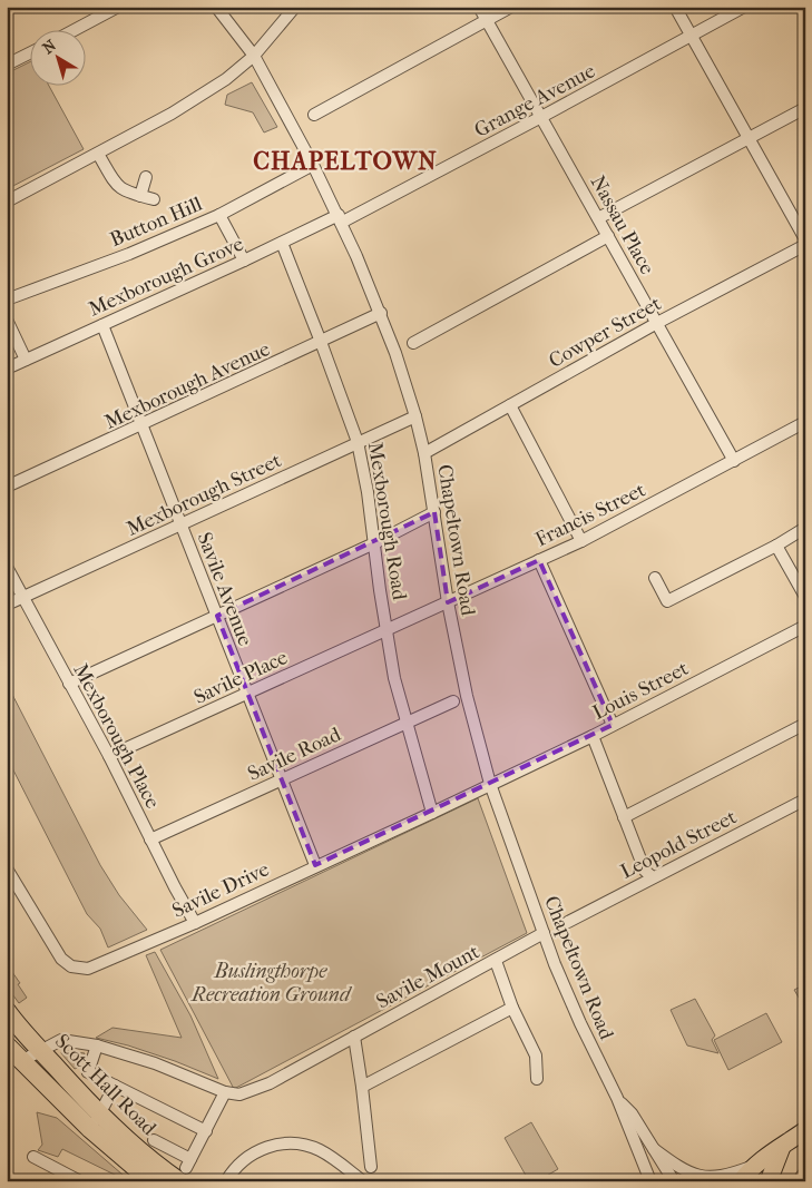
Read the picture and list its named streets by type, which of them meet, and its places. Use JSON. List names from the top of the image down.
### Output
{
  "streets": {
    "highway": ["Scott Hall Road"],
    "street": [
      "Grange Avenue",
      "Button Hill",
      "Nassau Place",
      "Mexborough Grove",
      "Cowper Street",
      "Mexborough Avenue",
      "Mexborough Street",
      "Francis Street",
      "Mexborough Road",
      "Chapeltown Road",
      "Savile Avenue",
      "Savile Place",
      "Louis Street",
      "Mexborough Place",
      "Savile Road",
      "Leopold Street",
      "Savile Drive",
      "Savile Mount"
    ]
  },
  "crossings": [
    ["Grange Avenue", "Nassau Place"],
    ["Grange Avenue", "Mexborough Grove"],
    ["Grange Avenue", "Chapeltown Road"],
    ["Button Hill", "Chapeltown Road"],
    ["Nassau Place", "Cowper Street"],
    ["Nassau Place", "Francis Street"],
    ["Mexborough Grove", "Mexborough Road"],
    ["Mexborough Grove", "Chapeltown Road"],
    ["Mexborough Grove", "Savile Avenue"],
    ["Cowper Street", "Chapeltown Road"],
    ["Mexborough Avenue", "Mexborough Road"],
    ["Mexborough Avenue", "Chapeltown Road"],
    ["Mexborough Avenue", "Savile Avenue"],
    ["Mexborough Street", "Mexborough Road"],
    ["Mexborough Street", "Chapeltown Road"],
    ["Mexborough Street", "Savile Avenue"],
    ["Mexborough Street", "Mexborough Place"],
    ["Francis Street", "Mexborough Road"],
    ["Francis Street", "Chapeltown Road"],
    ["Francis Street", "Savile Place"],
    ["Mexborough Road", "Savile Place"],
    ["Mexborough Road", "Savile Road"],
    ["Mexborough Road", "Savile Drive"],
    ["Chapeltown Road", "Louis Street"],
    ["Chapeltown Road", "Savile Road"],
    ["Chapeltown Road", "Savile Drive"],
    ["Chapeltown Road", "Savile Mount"],
    ["Savile Avenue", "Savile Place"],
    ["Savile Avenue", "Savile Road"],
    ["Savile Avenue", "Savile Drive"],
    ["Savile Place", "Mexborough Place"],
    ["Louis Street", "Savile Drive"],
    ["Mexborough Place", "Savile Road"],
    ["Mexborough Place", "Savile Drive"]
  ],
  "districts": ["CHAPELTOWN"],
  "parks": ["Buslingthorpe Recreation Ground"],
  "north": "top left"
}
